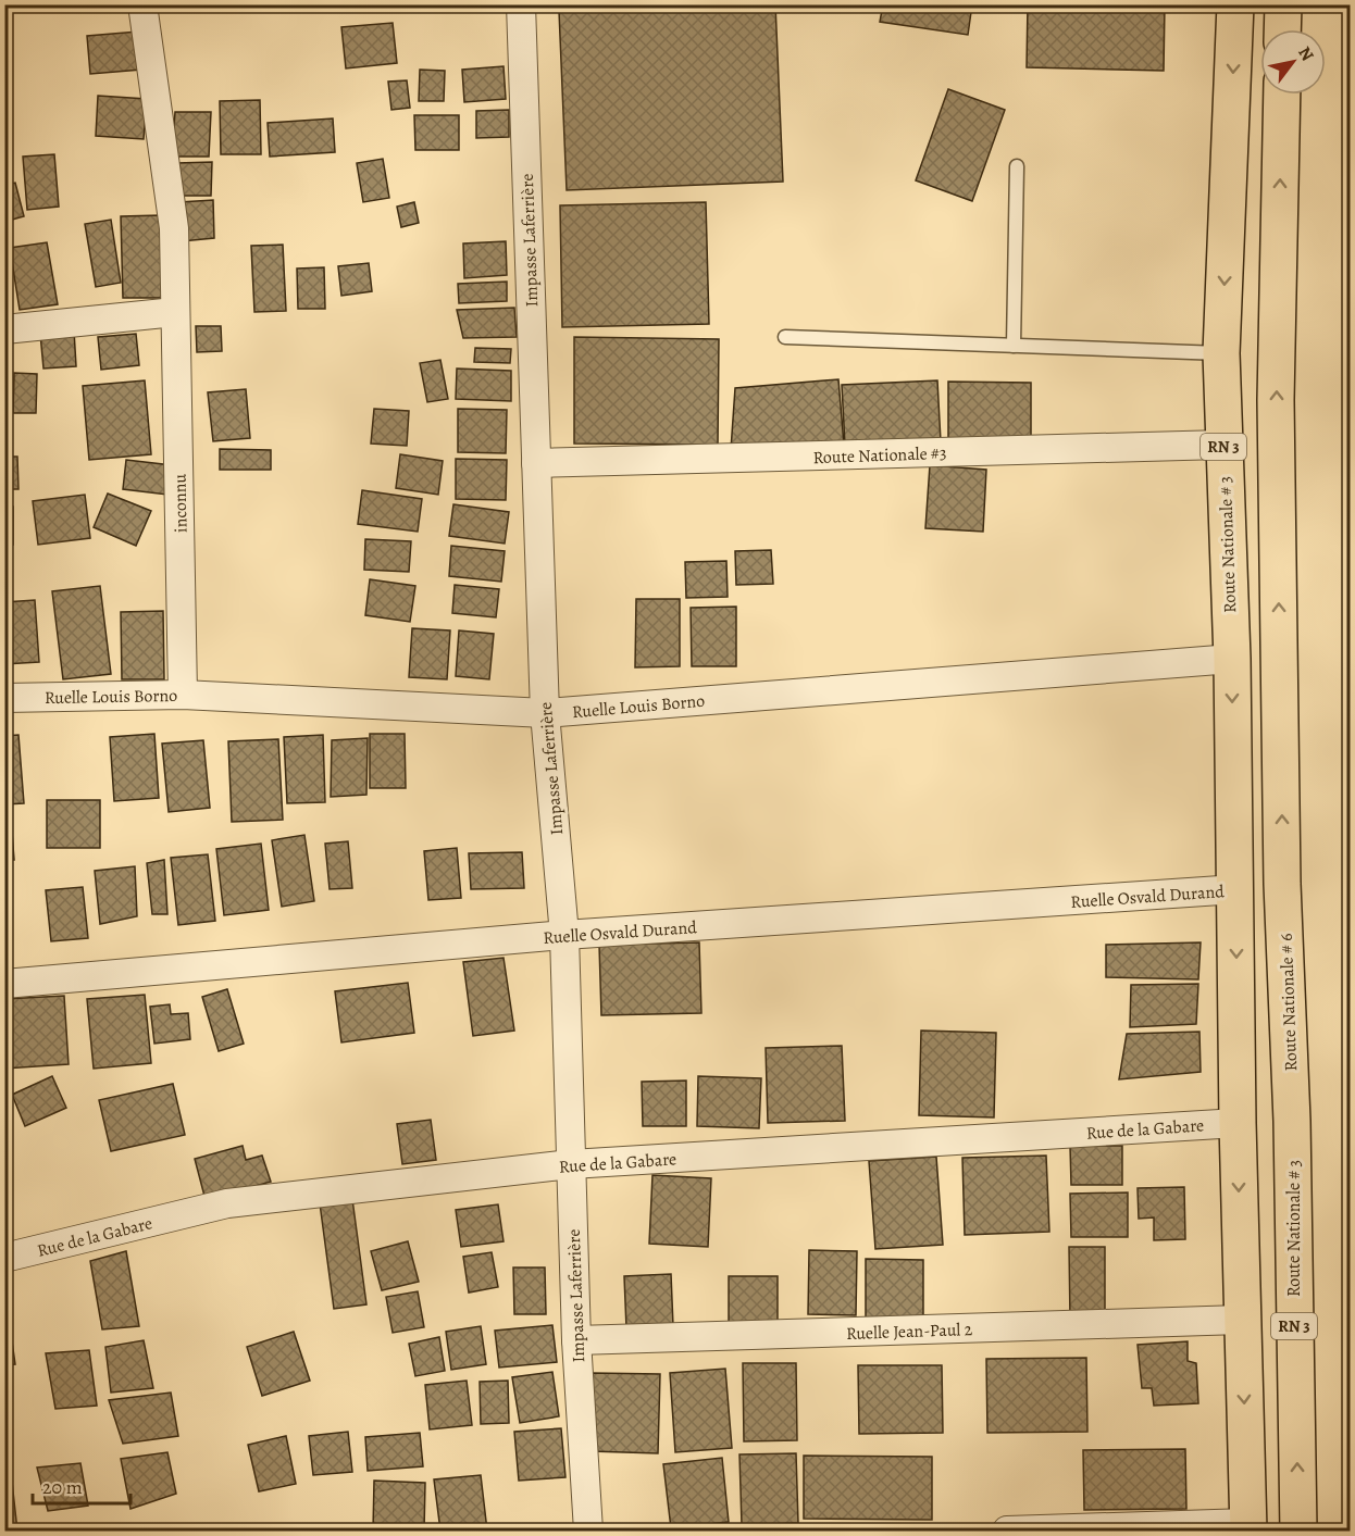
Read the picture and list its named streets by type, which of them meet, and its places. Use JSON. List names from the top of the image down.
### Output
{
  "streets": {
    "main road": ["RN 3", "Route Nationale # 3", "Route Nationale # 6"],
    "street": [
      "Impasse Laferrière",
      "Route Nationale #3",
      "inconnu",
      "Ruelle Louis Borno",
      "Ruelle Osvald Durand",
      "Rue de la Gabare",
      "Ruelle Jean-Paul 2"
    ]
  },
  "crossings": [
    ["Impasse Laferrière", "Route Nationale #3"],
    ["Impasse Laferrière", "Ruelle Louis Borno"],
    ["Impasse Laferrière", "Ruelle Osvald Durand"],
    ["Impasse Laferrière", "Rue de la Gabare"],
    ["Impasse Laferrière", "Ruelle Jean-Paul 2"],
    ["RN 3", "Route Nationale # 3"],
    ["RN 3", "Ruelle Osvald Durand"],
    ["RN 3", "Rue de la Gabare"],
    ["RN 3", "Ruelle Jean-Paul 2"],
    ["Route Nationale #3", "Route Nationale # 3"],
    ["inconnu", "Ruelle Louis Borno"],
    ["Route Nationale # 3", "Ruelle Louis Borno"],
    ["Route Nationale # 3", "Ruelle Osvald Durand"],
    ["Route Nationale # 3", "Route Nationale # 6"]
  ],
  "one_way": ["Route Nationale # 6"],
  "scale_bar": "20 m",
  "north": "top right"
}
